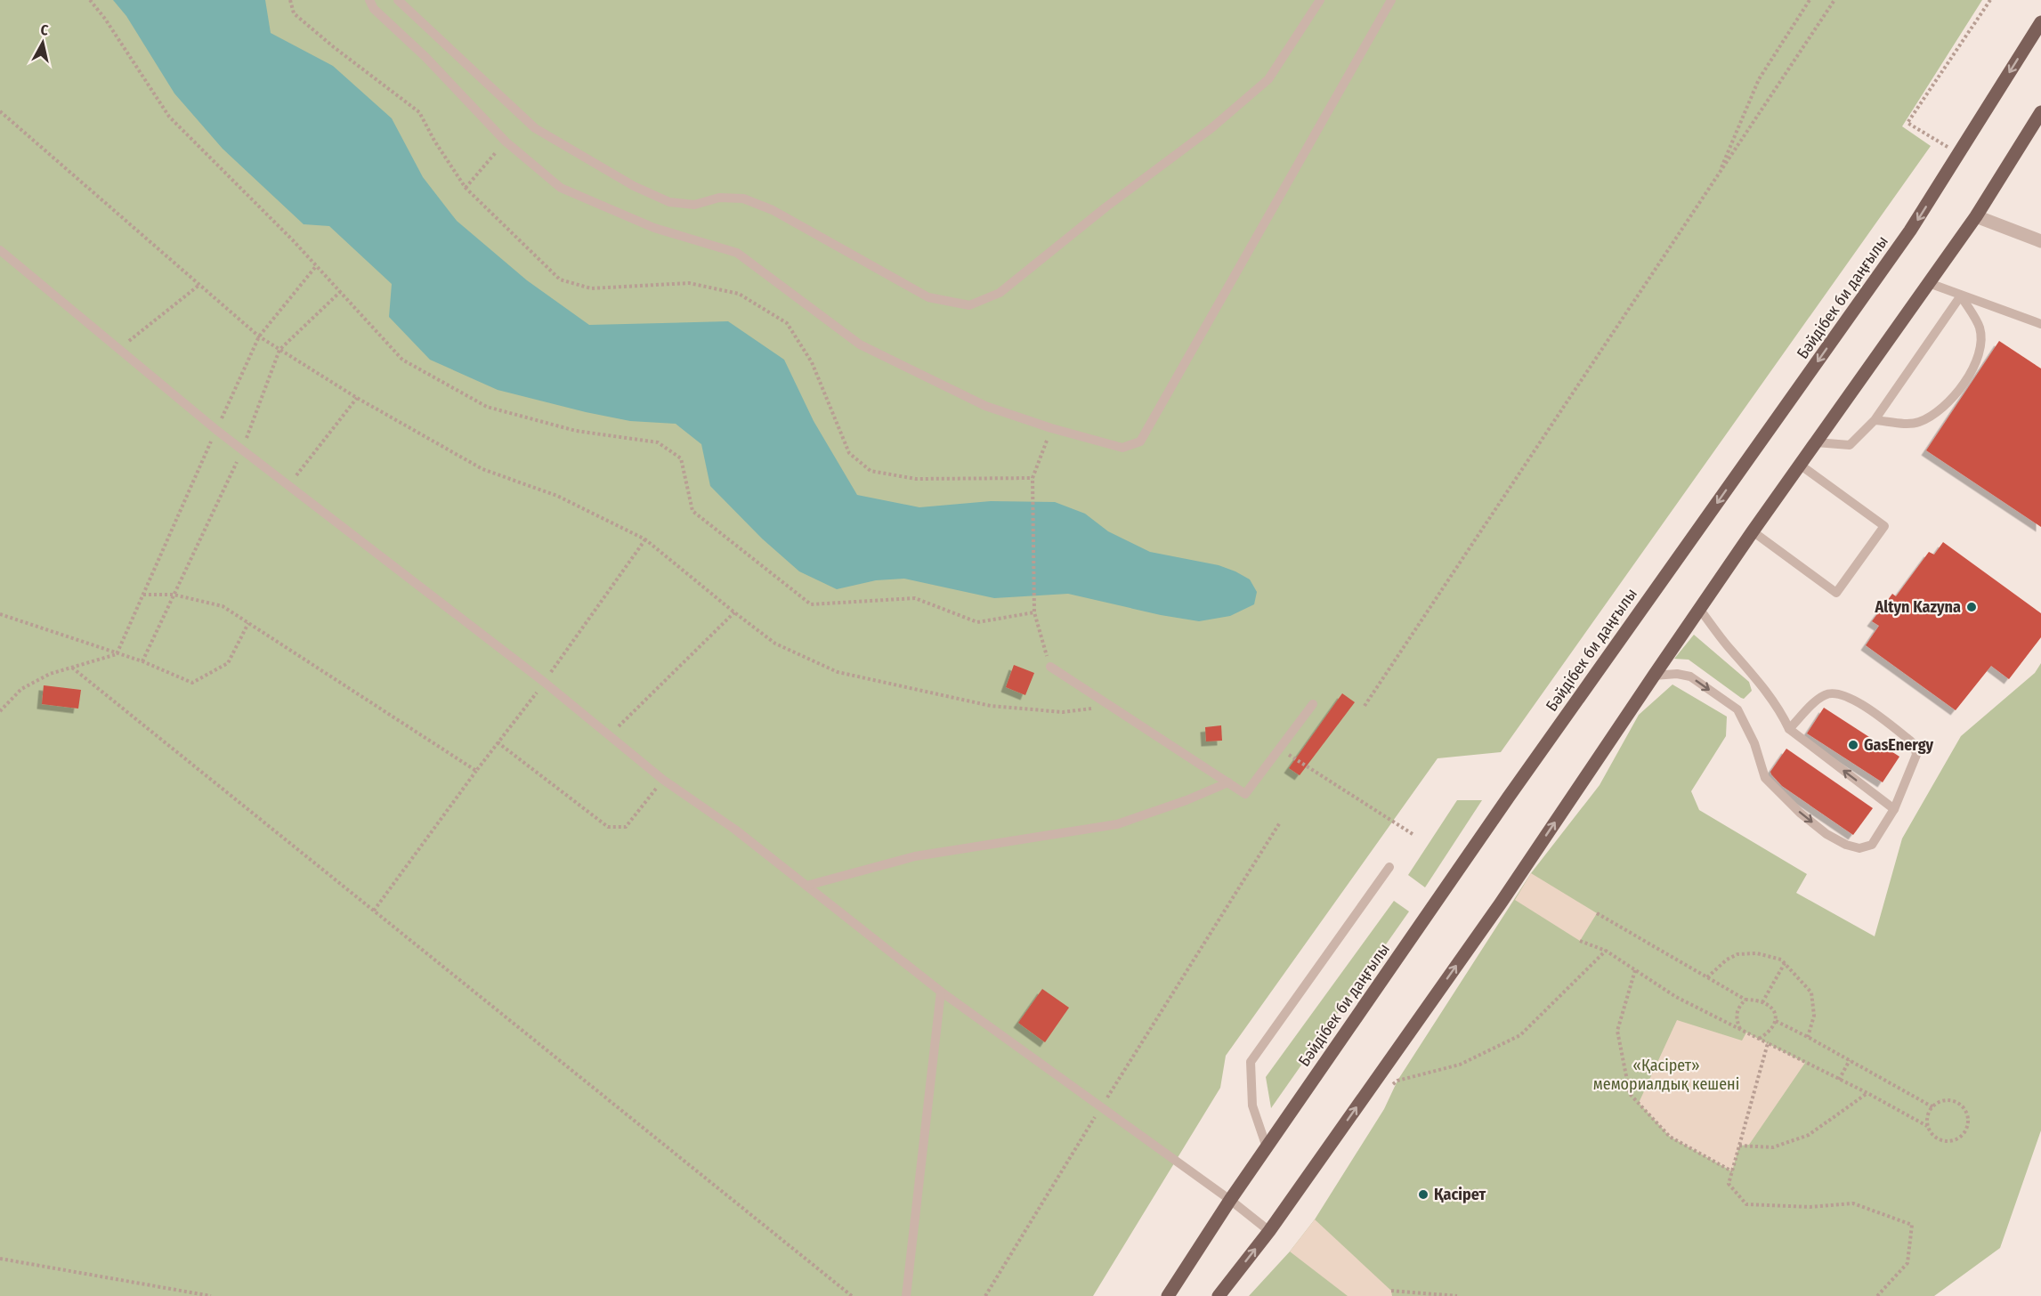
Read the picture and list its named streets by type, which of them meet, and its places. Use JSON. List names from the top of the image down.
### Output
{
  "streets": {
    "main road": ["Бәйдібек би даңғылы"]
  },
  "parks": ["«Қасірет» мемориалдық кешені"],
  "places": ["Altyn Kazyna", "GasEnergy", "Қасірет"],
  "north": "top"
}
